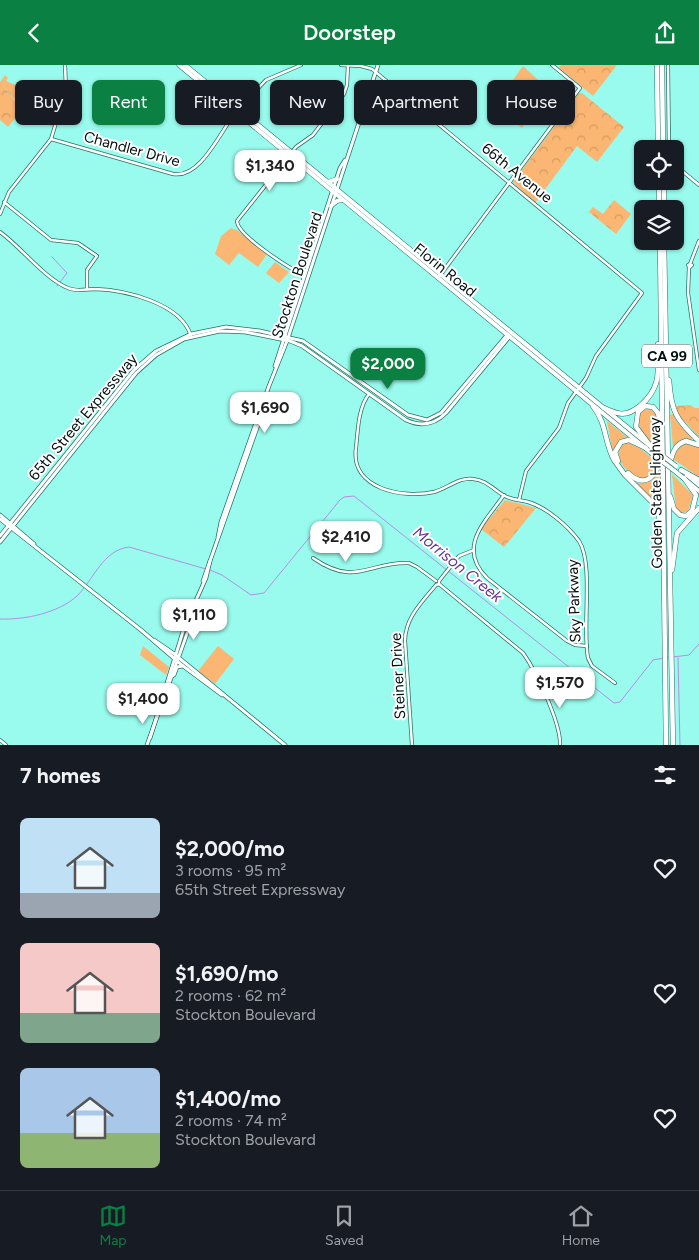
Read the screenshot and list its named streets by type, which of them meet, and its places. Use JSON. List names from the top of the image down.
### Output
{
  "streets": {
    "highway": ["CA 99", "Golden State Highway"],
    "main road": ["Florin Road", "Stockton Boulevard", "65th Street Expressway"],
    "street": [
      "Chandler Drive",
      "66th Avenue",
      "Sky Parkway",
      "Steiner Drive"
    ]
  },
  "crossings": [
    ["66th Avenue", "Florin Road"],
    ["66th Avenue", "Stockton Boulevard"],
    ["Florin Road", "Stockton Boulevard"],
    ["Florin Road", "65th Street Expressway"],
    ["Stockton Boulevard", "65th Street Expressway"],
    ["65th Street Expressway", "Sky Parkway"]
  ],
  "water": ["Morrison Creek"],
  "page": {
    "header": "Doorstep",
    "chip": [
      "Buy",
      "Rent",
      "Filters",
      "New",
      "Apartment",
      "House"
    ],
    "price": [
      "$1,340",
      "$2,000",
      "$1,690",
      "$2,410",
      "$1,110",
      "$1,570",
      "$1,400"
    ],
    "heading": "7 homes",
    "list": [
      {
        "name": "$2,000/mo",
        "note": "3 rooms · 95 m² · 65th Street Expressway"
      },
      {
        "name": "$1,690/mo",
        "note": "2 rooms · 62 m² · Stockton Boulevard"
      },
      {
        "name": "$1,400/mo",
        "note": "2 rooms · 74 m² · Stockton Boulevard"
      }
    ],
    "tabs": ["Map", "Saved", "Home"]
  }
}
